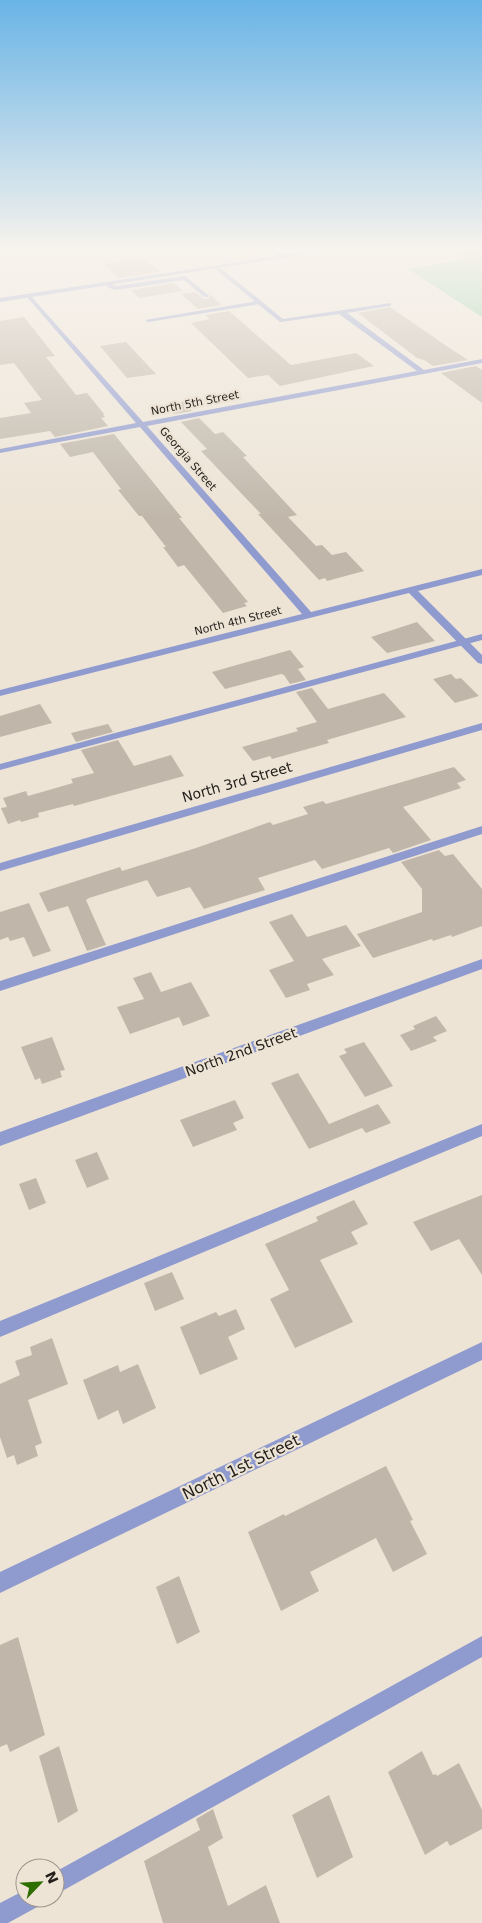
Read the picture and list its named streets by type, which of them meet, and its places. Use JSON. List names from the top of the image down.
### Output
{
  "streets": {
    "street": [
      "North 5th Street",
      "Georgia Street",
      "North 4th Street",
      "North 3rd Street",
      "North 2nd Street",
      "North 1st Street"
    ]
  },
  "crossings": [
    ["North 5th Street", "Georgia Street"],
    ["Georgia Street", "North 4th Street"]
  ],
  "north": "top right"
}
